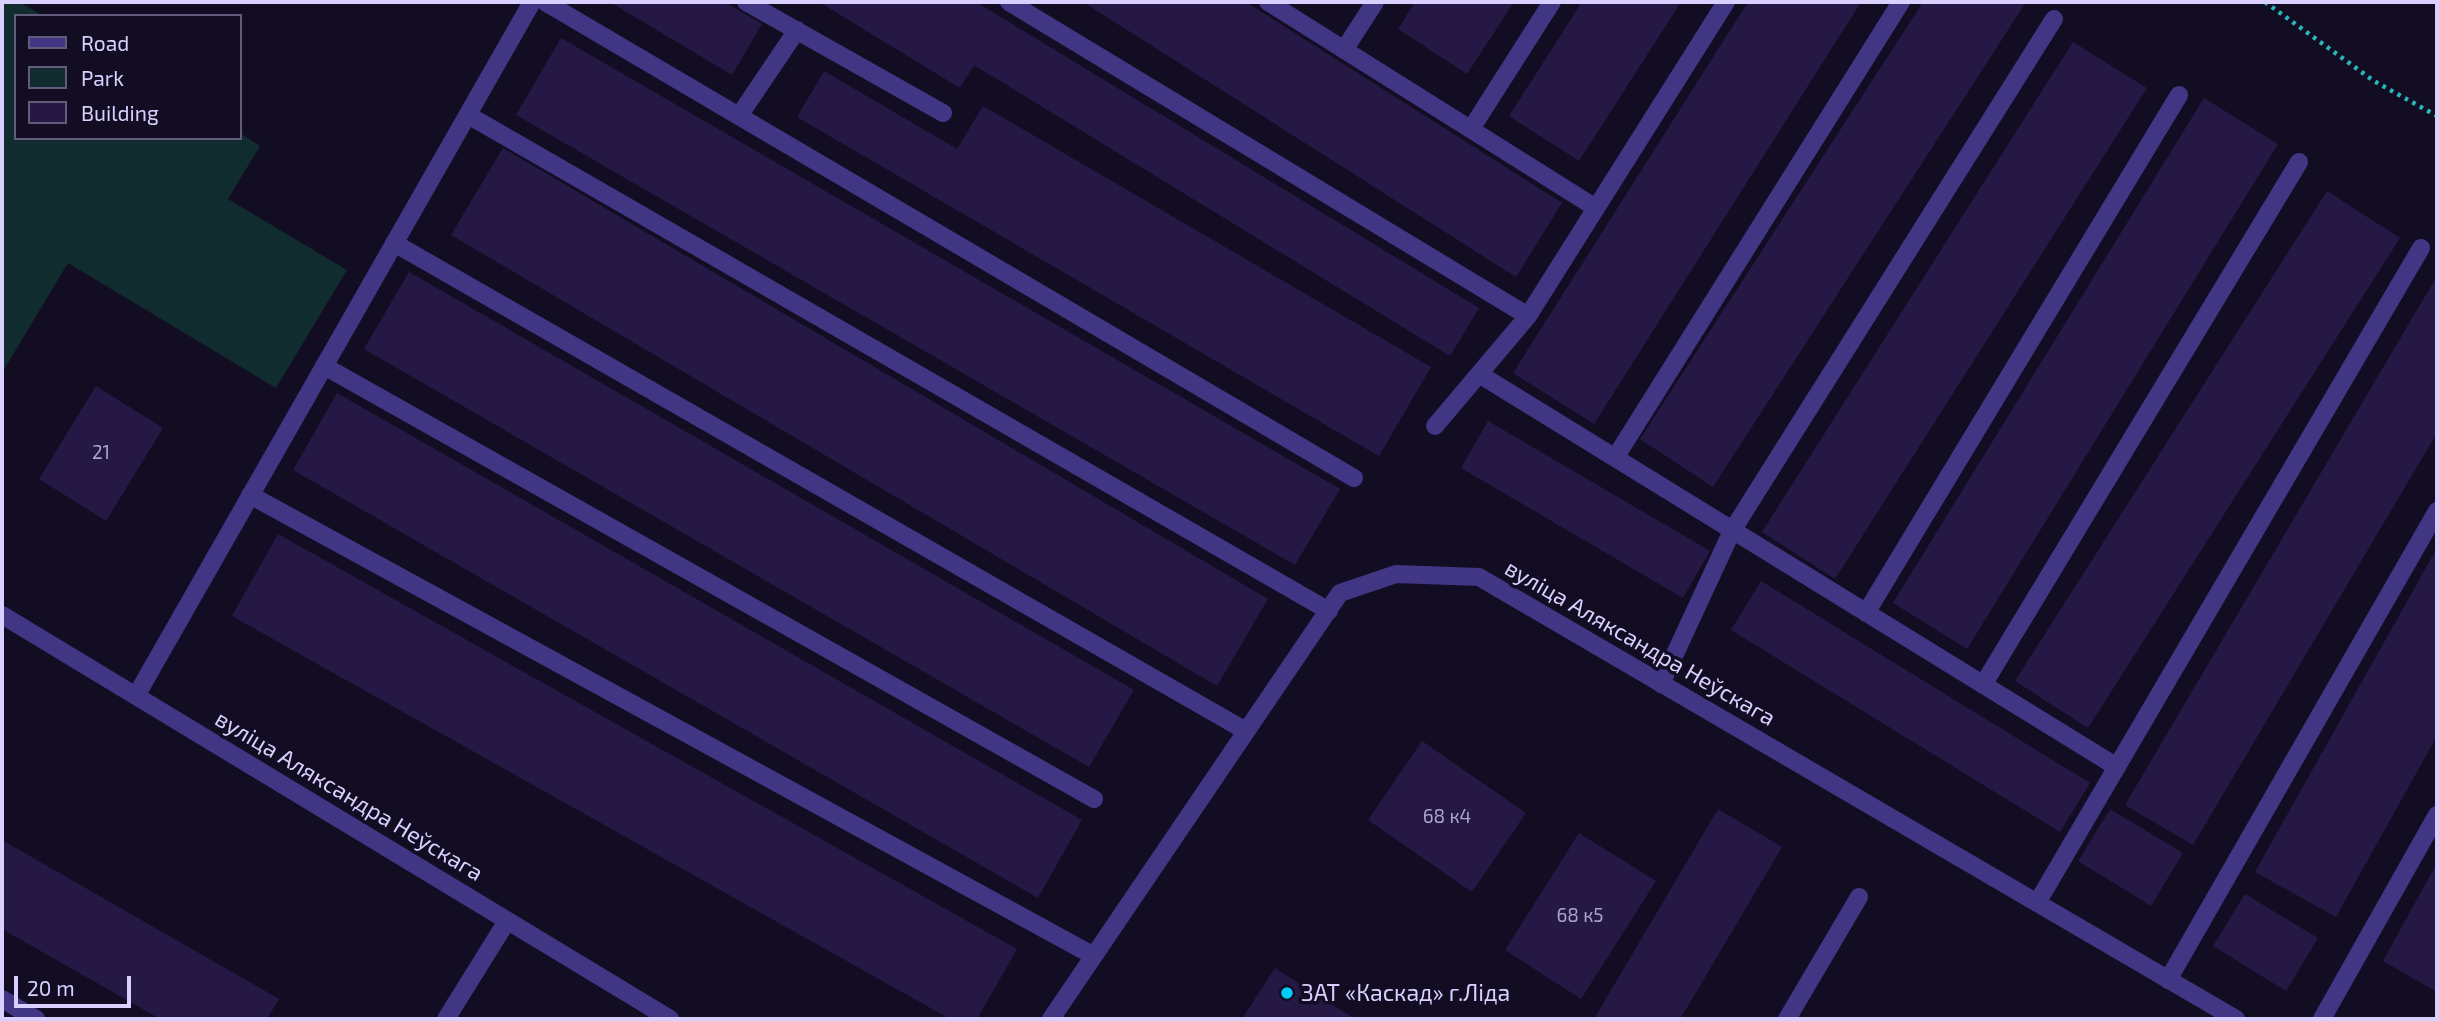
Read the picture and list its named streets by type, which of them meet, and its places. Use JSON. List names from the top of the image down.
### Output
{
  "streets": {
    "street": ["вуліца Аляксандра Неўскага"]
  },
  "places": ["ЗАТ «Каскад» г.Ліда"],
  "house_numbers": ["21", "68 к4", "68 к5"],
  "legend": ["Road", "Park", "Building"],
  "scale_bar": "20 m"
}
